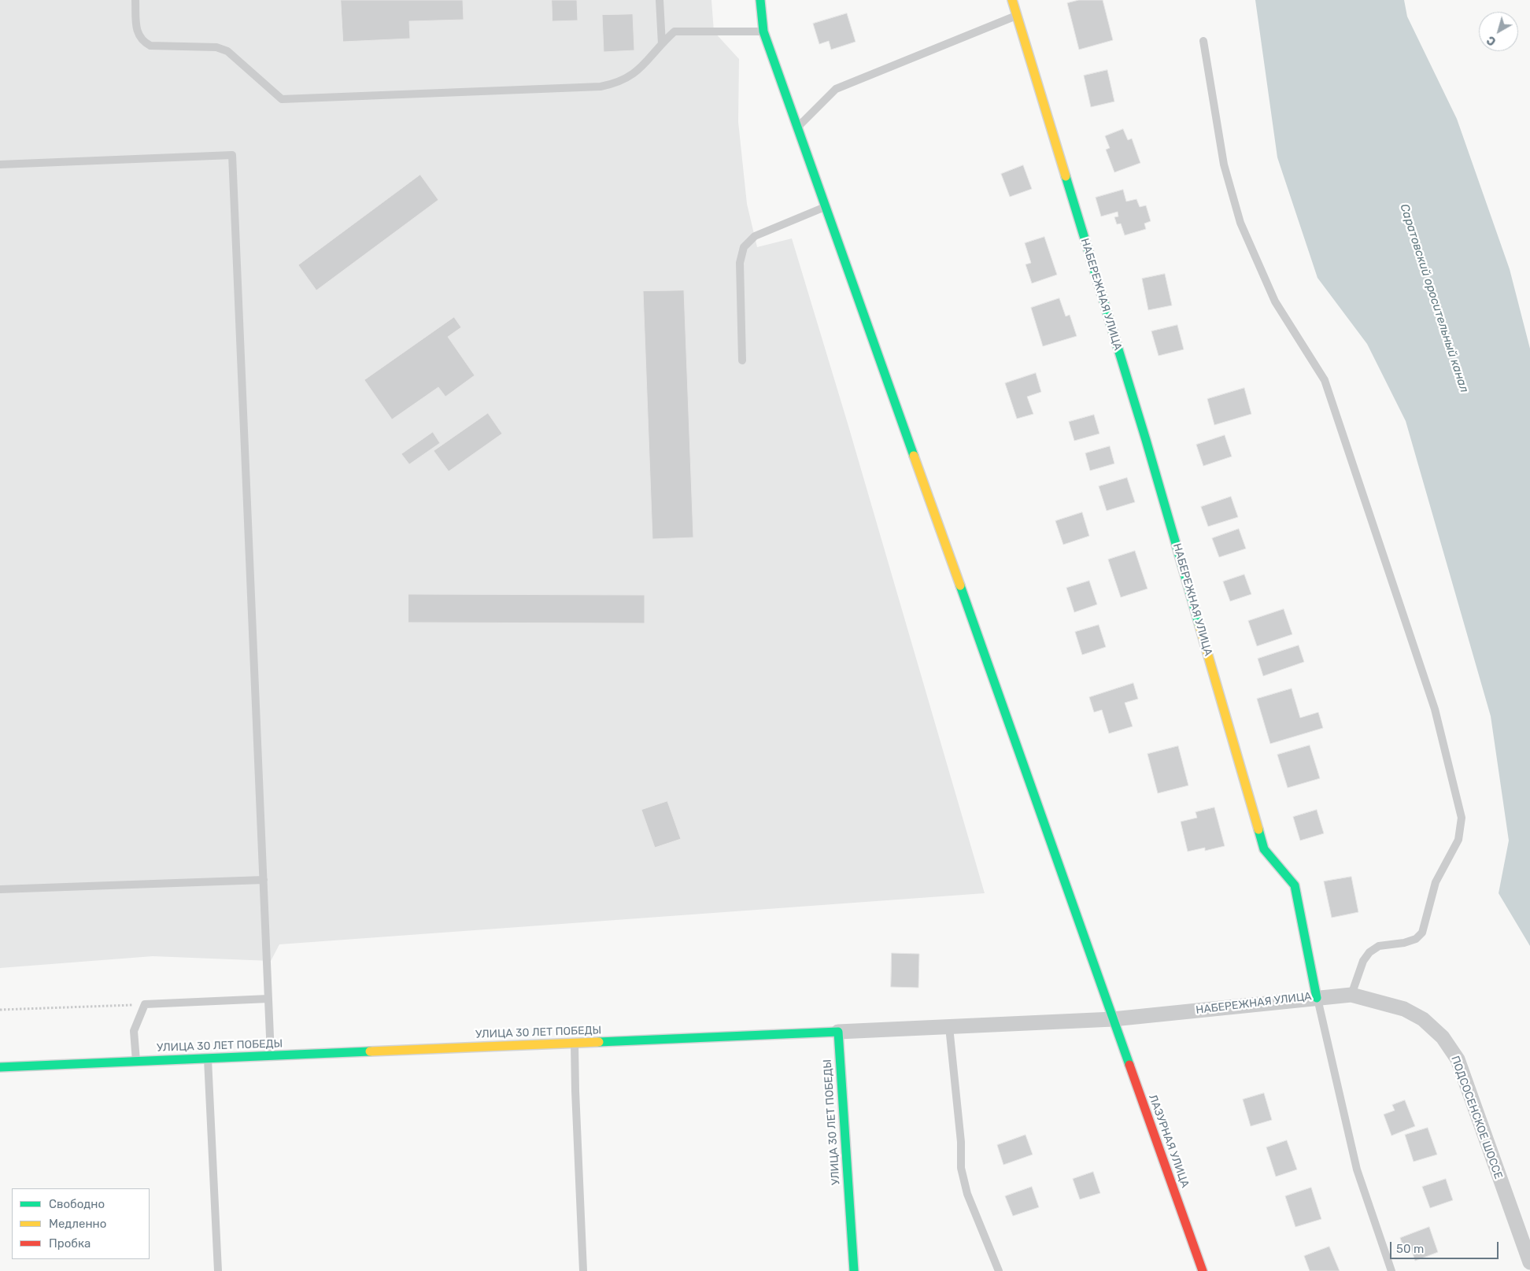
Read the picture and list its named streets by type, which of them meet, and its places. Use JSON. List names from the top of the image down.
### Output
{
  "streets": {
    "street": [
      "НАБЕРЕЖНАЯ УЛИЦА",
      "УЛИЦА 30 ЛЕТ ПОБЕДЫ",
      "ПОДСОСЕНСКОЕ ШОССЕ",
      "ЛАЗУРНАЯ УЛИЦА"
    ]
  },
  "crossings": [
    ["НАБЕРЕЖНАЯ УЛИЦА", "УЛИЦА 30 ЛЕТ ПОБЕДЫ"],
    ["НАБЕРЕЖНАЯ УЛИЦА", "ПОДСОСЕНСКОЕ ШОССЕ"],
    ["НАБЕРЕЖНАЯ УЛИЦА", "ЛАЗУРНАЯ УЛИЦА"]
  ],
  "water": ["Саратовский оросительный канал"],
  "legend": ["Свободно", "Медленно", "Пробка"],
  "scale_bar": "50 m",
  "north": "bottom left"
}
